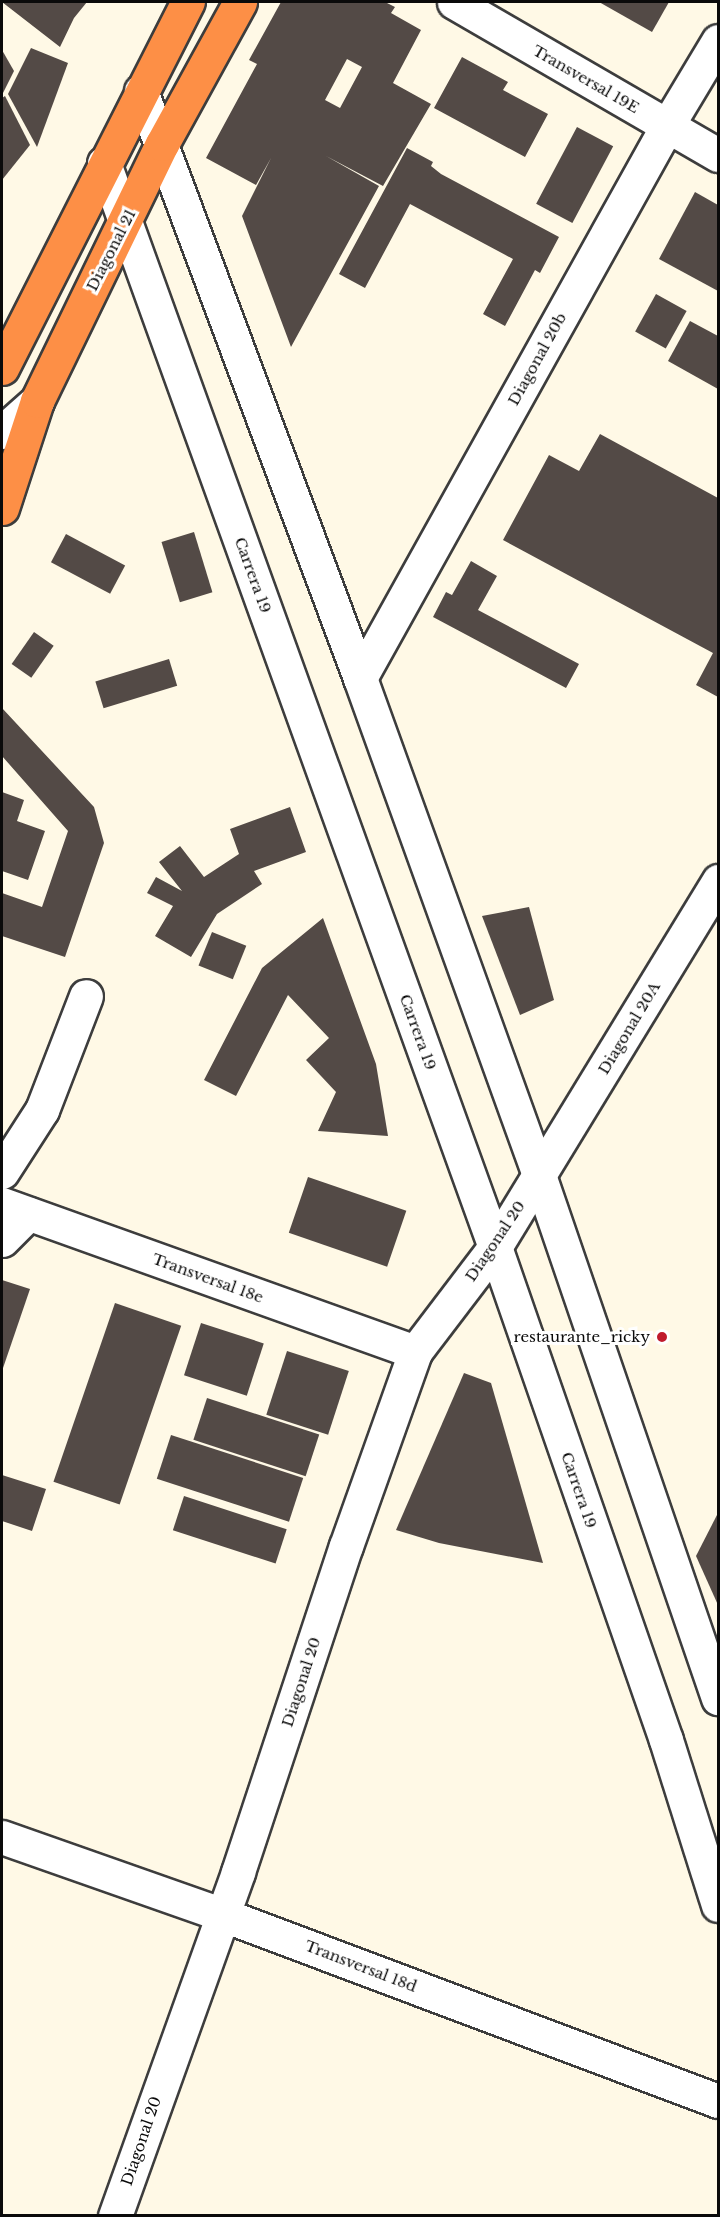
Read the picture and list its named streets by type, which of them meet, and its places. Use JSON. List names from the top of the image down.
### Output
{
  "streets": {
    "highway": ["Diagonal 21"],
    "street": [
      "Transversal 19E",
      "Diagonal 20b",
      "Carrera 19",
      "Diagonal 20A",
      "Diagonal 20",
      "Transversal 18e",
      "Transversal 18d"
    ]
  },
  "crossings": [
    ["Transversal 19E", "Diagonal 20b"],
    ["Diagonal 21", "Carrera 19"],
    ["Carrera 19", "Diagonal 20"],
    ["Diagonal 20A", "Diagonal 20"],
    ["Diagonal 20", "Transversal 18e"],
    ["Diagonal 20", "Transversal 18d"]
  ],
  "places": ["restaurante_ricky"]
}
